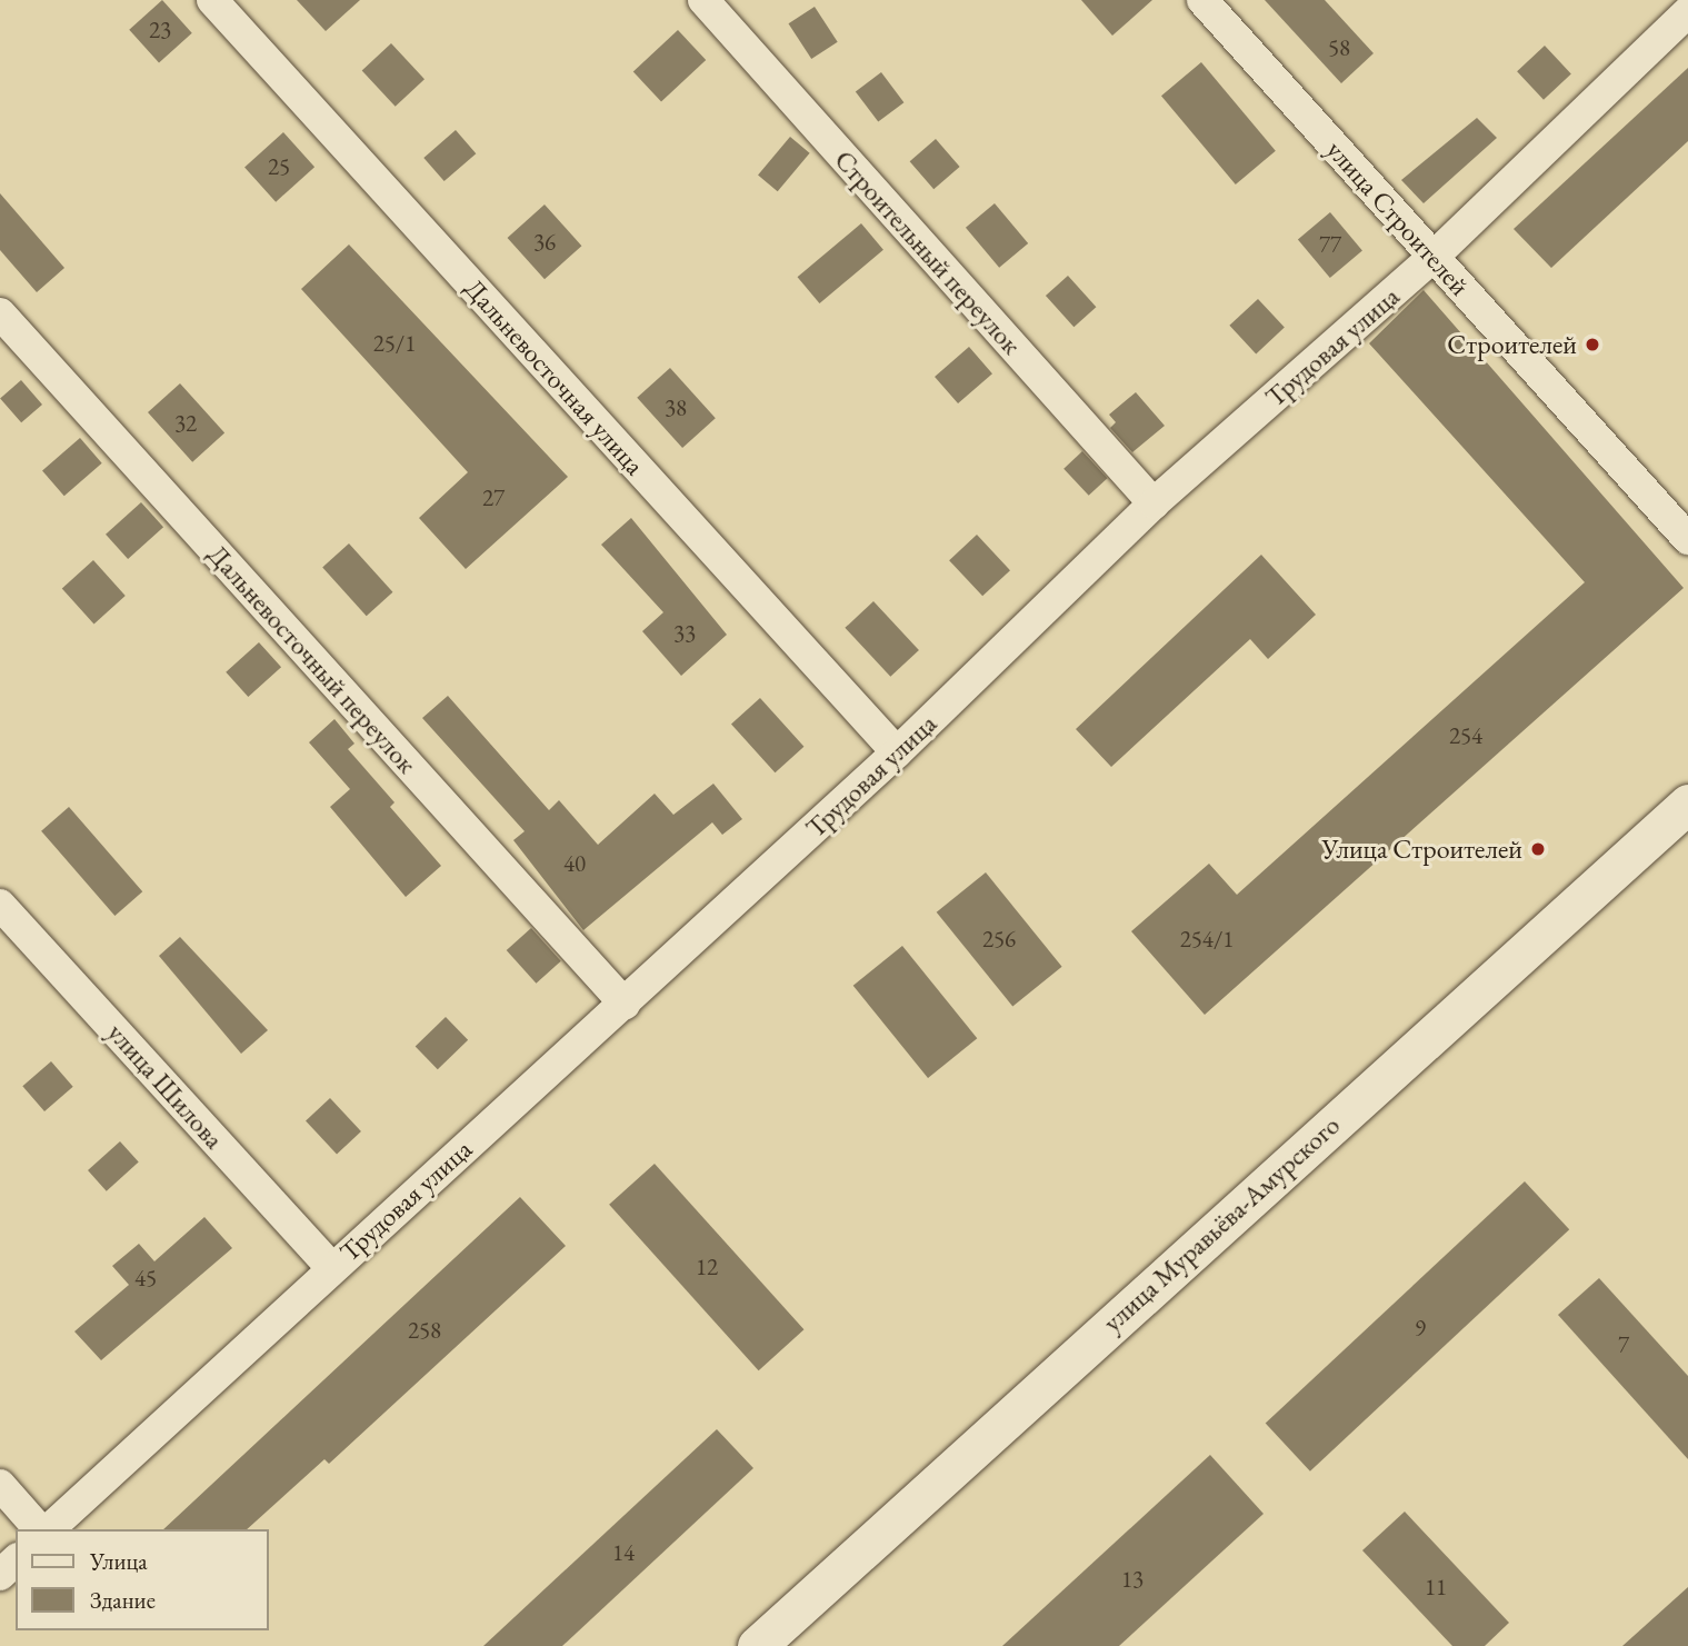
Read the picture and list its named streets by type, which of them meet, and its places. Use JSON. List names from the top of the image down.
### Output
{
  "streets": {
    "street": [
      "улица Строителей",
      "Строительный переулок",
      "Трудовая улица",
      "Дальневосточная улица",
      "Дальневосточный переулок",
      "улица Шилова",
      "улица Муравьёва-Амурского"
    ]
  },
  "crossings": [
    ["улица Строителей", "Трудовая улица"],
    ["Строительный переулок", "Трудовая улица"],
    ["Трудовая улица", "Дальневосточная улица"],
    ["Трудовая улица", "Дальневосточный переулок"],
    ["Трудовая улица", "улица Шилова"]
  ],
  "places": ["Строителей", "Улица Строителей"],
  "house_numbers": [
    "23",
    "58",
    "25",
    "36",
    "77",
    "25/1",
    "38",
    "32",
    "27",
    "33",
    "254",
    "40",
    "256",
    "254/1",
    "12",
    "45",
    "9",
    "258",
    "7",
    "14",
    "13",
    "11"
  ],
  "legend": ["Улица", "Здание"]
}
